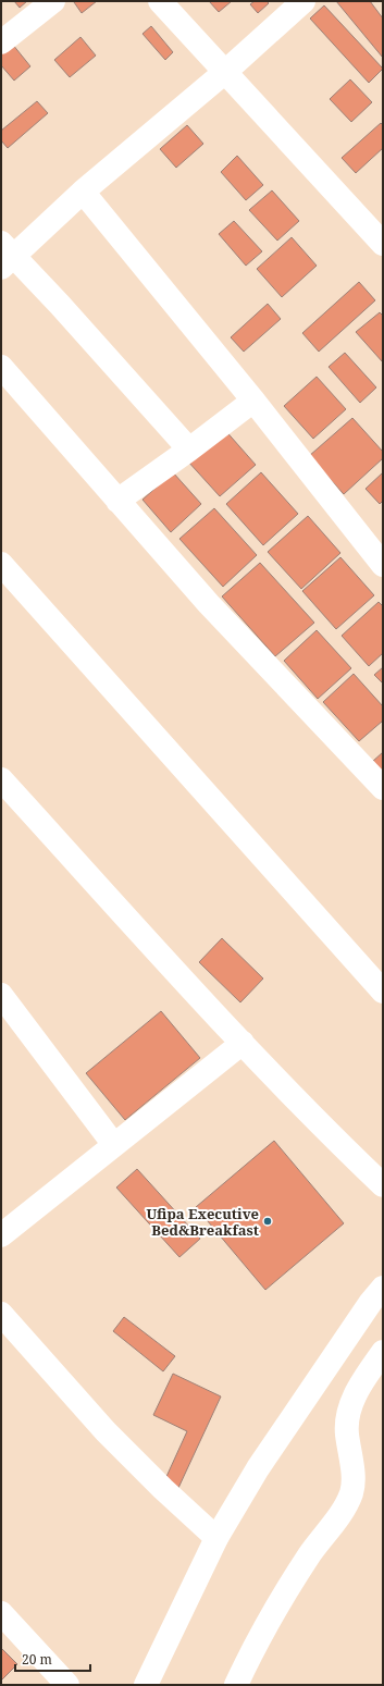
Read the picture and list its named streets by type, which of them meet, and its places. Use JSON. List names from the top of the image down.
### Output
{
  "places": ["Ufipa Executive Bed&Breakfast"],
  "scale_bar": "20 m"
}
